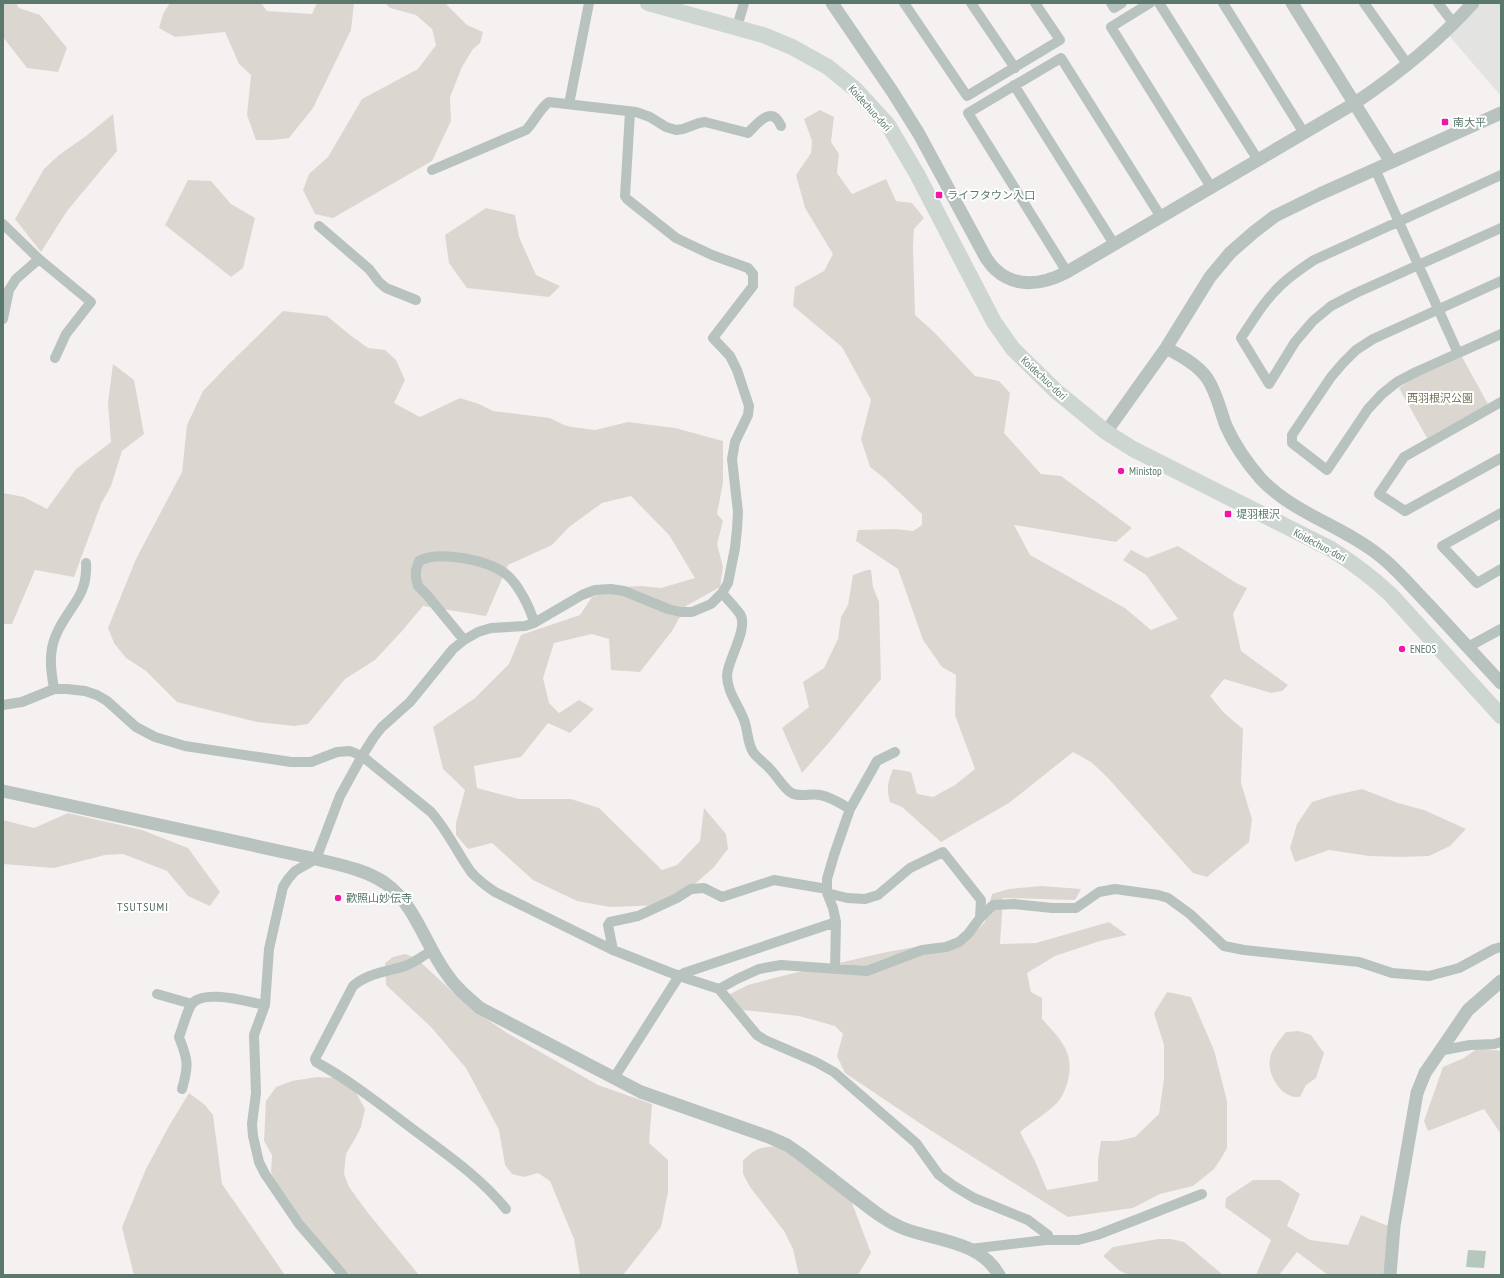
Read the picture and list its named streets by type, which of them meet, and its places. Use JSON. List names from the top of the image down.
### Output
{
  "streets": {
    "main road": ["Koidechuo-dori"]
  },
  "districts": ["TSUTSUMI"],
  "parks": ["西羽根沢公園"],
  "places": {
    "transit": ["南大平", "ライフタウン入口", "堤羽根沢"],
    "other": ["Ministop", "ENEOS", "歡照山妙伝寺"]
  }
}
